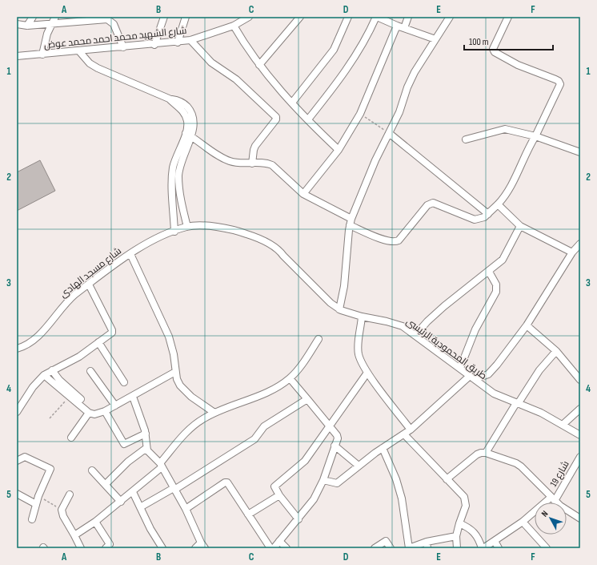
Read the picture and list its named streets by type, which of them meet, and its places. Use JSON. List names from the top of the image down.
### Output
{
  "streets": {
    "street": [
      "شارع الشهيد محمد احمد محمد عوض",
      "شارع مسجد الهادى",
      "طريق المحمودية الرئيسى",
      "شارع 19"
    ]
  },
  "crossings": [
    ["شارع مسجد الهادى", "طريق المحمودية الرئيسى"]
  ],
  "scale_bar": "100 m",
  "north": "top left",
  "grid": {
    "columns": [
      "A",
      "B",
      "C",
      "D",
      "E",
      "F"
    ],
    "rows": [
      "1",
      "2",
      "3",
      "4",
      "5"
    ]
  }
}
